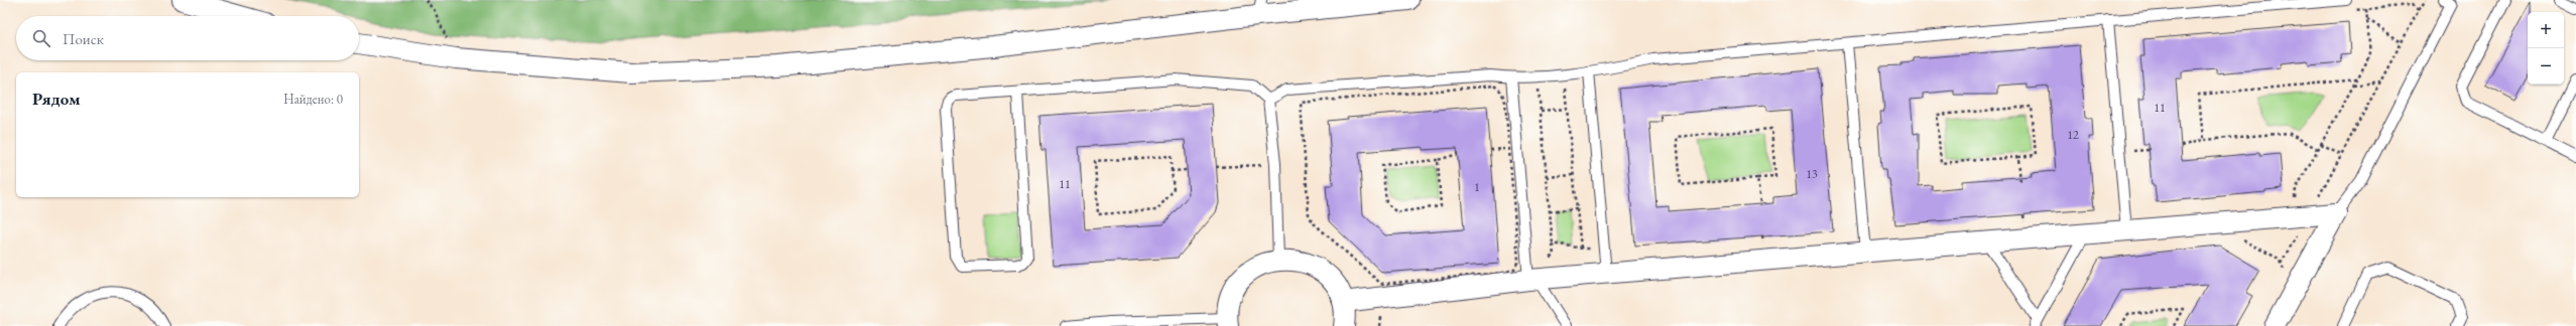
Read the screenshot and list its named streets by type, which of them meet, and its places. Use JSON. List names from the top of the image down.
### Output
{
  "house_numbers": [
    "11",
    "12",
    "13",
    "11",
    "1"
  ],
  "page": {
    "map_buttons": ["+", "−"],
    "search": "Поиск",
    "heading": ["Рядом", "Найдено: 0"]
  }
}
